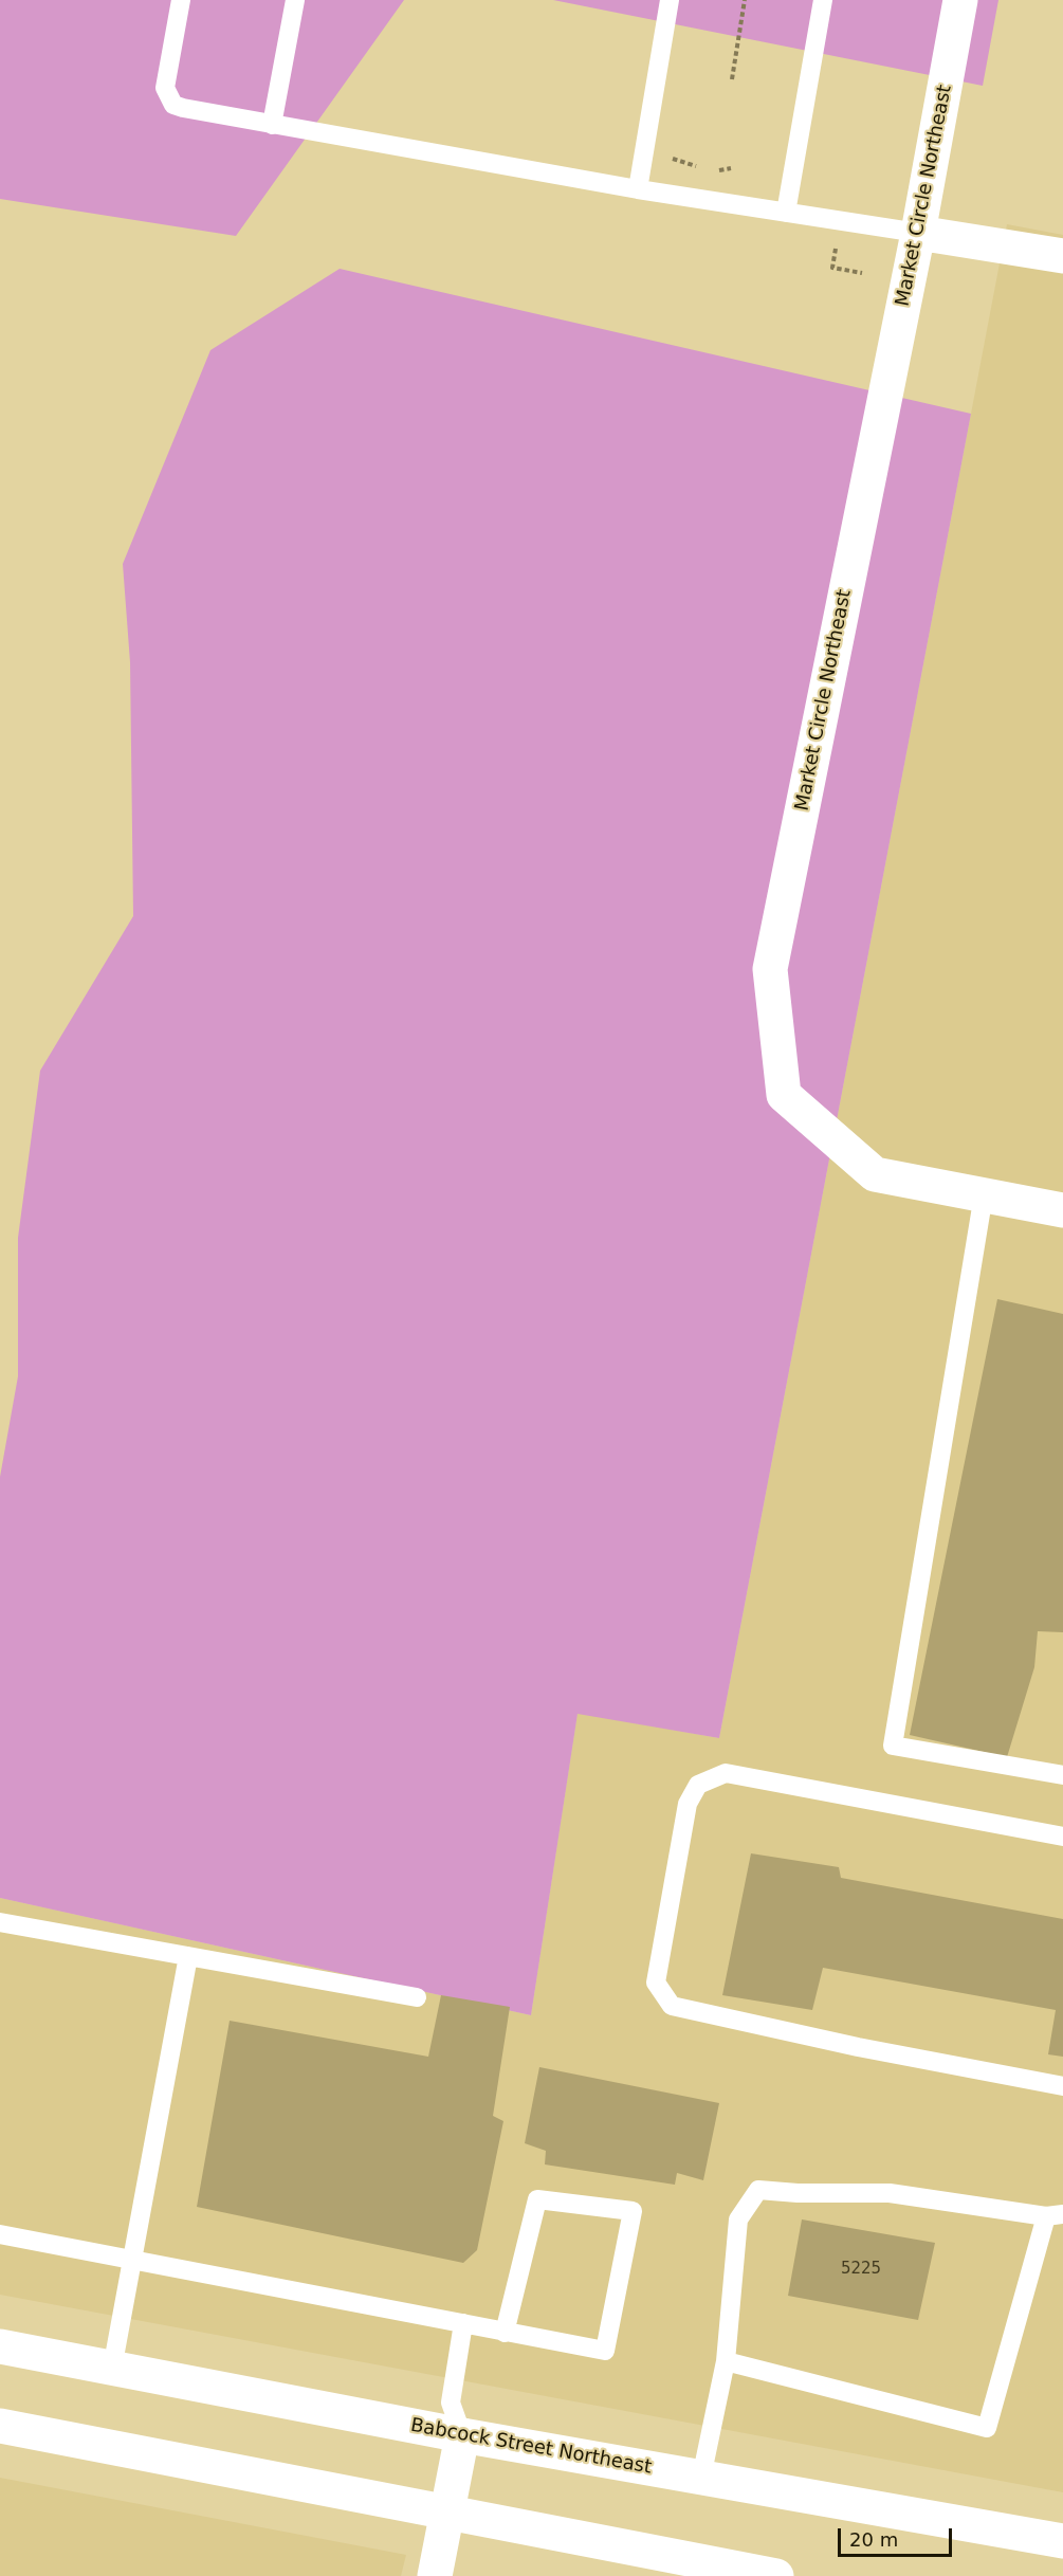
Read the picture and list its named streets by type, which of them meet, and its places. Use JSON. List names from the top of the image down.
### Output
{
  "streets": {
    "main road": ["Market Circle Northeast", "Babcock Street Northeast"]
  },
  "house_numbers": ["5225"],
  "scale_bar": "20 m"
}
